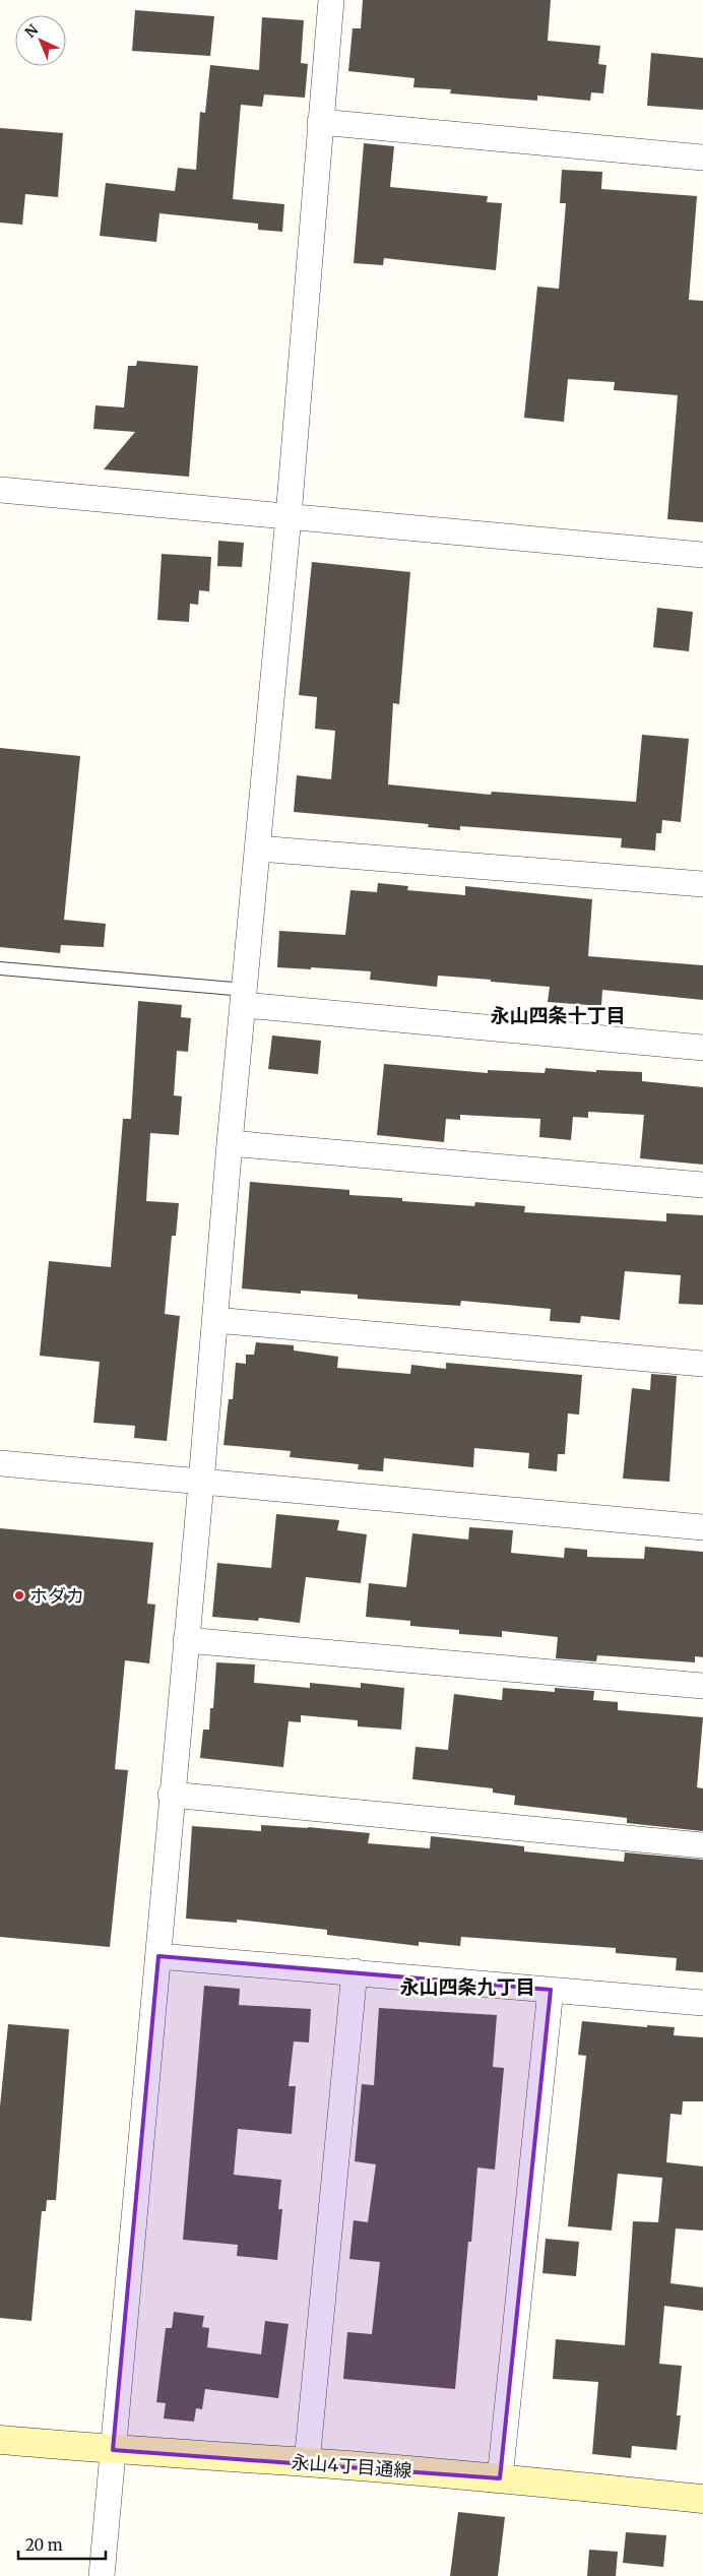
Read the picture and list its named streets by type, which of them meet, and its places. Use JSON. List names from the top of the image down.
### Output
{
  "streets": {
    "street": ["永山4丁目通線"]
  },
  "districts": ["永山四条十丁目", "永山四条九丁目"],
  "places": ["ホダカ"],
  "scale_bar": "20 m",
  "north": "top left"
}
